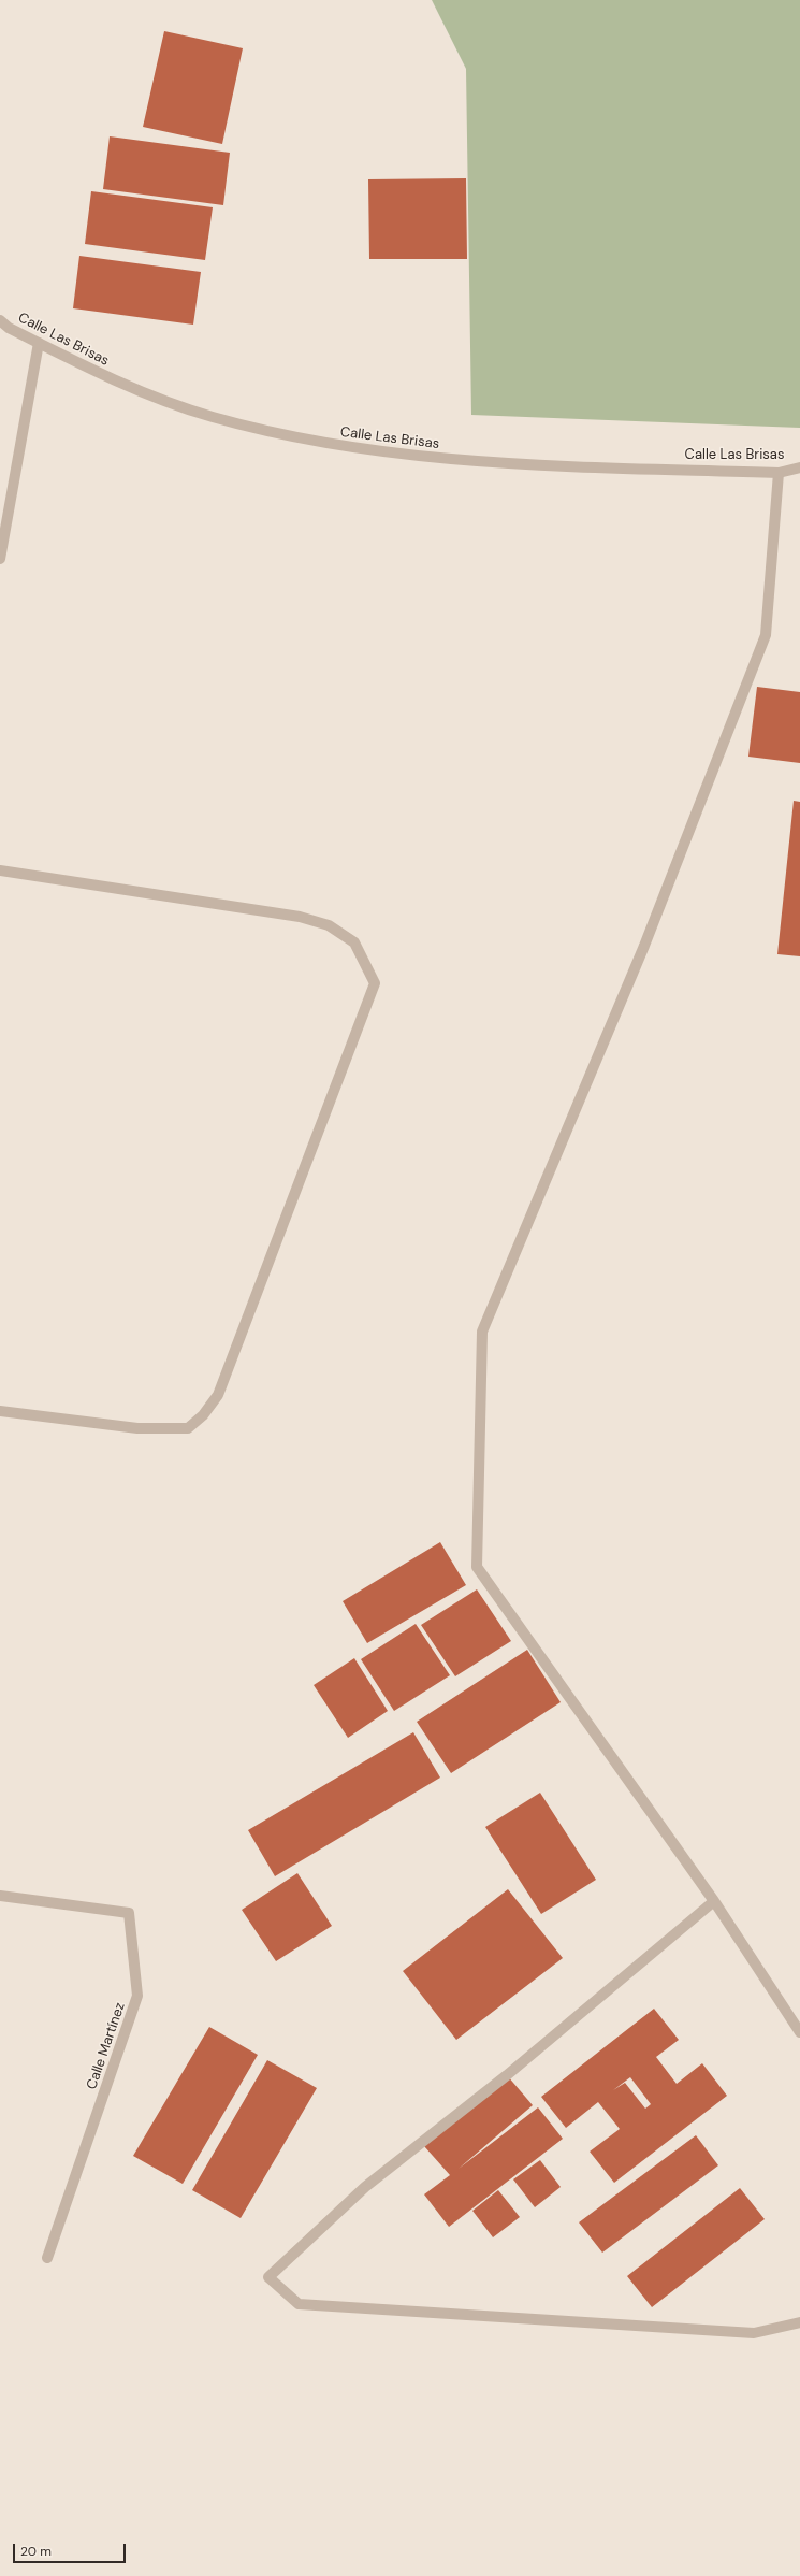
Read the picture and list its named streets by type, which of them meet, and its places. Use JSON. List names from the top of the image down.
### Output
{
  "streets": {
    "street": ["Calle Las Brisas", "Calle Martínez"]
  },
  "scale_bar": "20 m"
}
